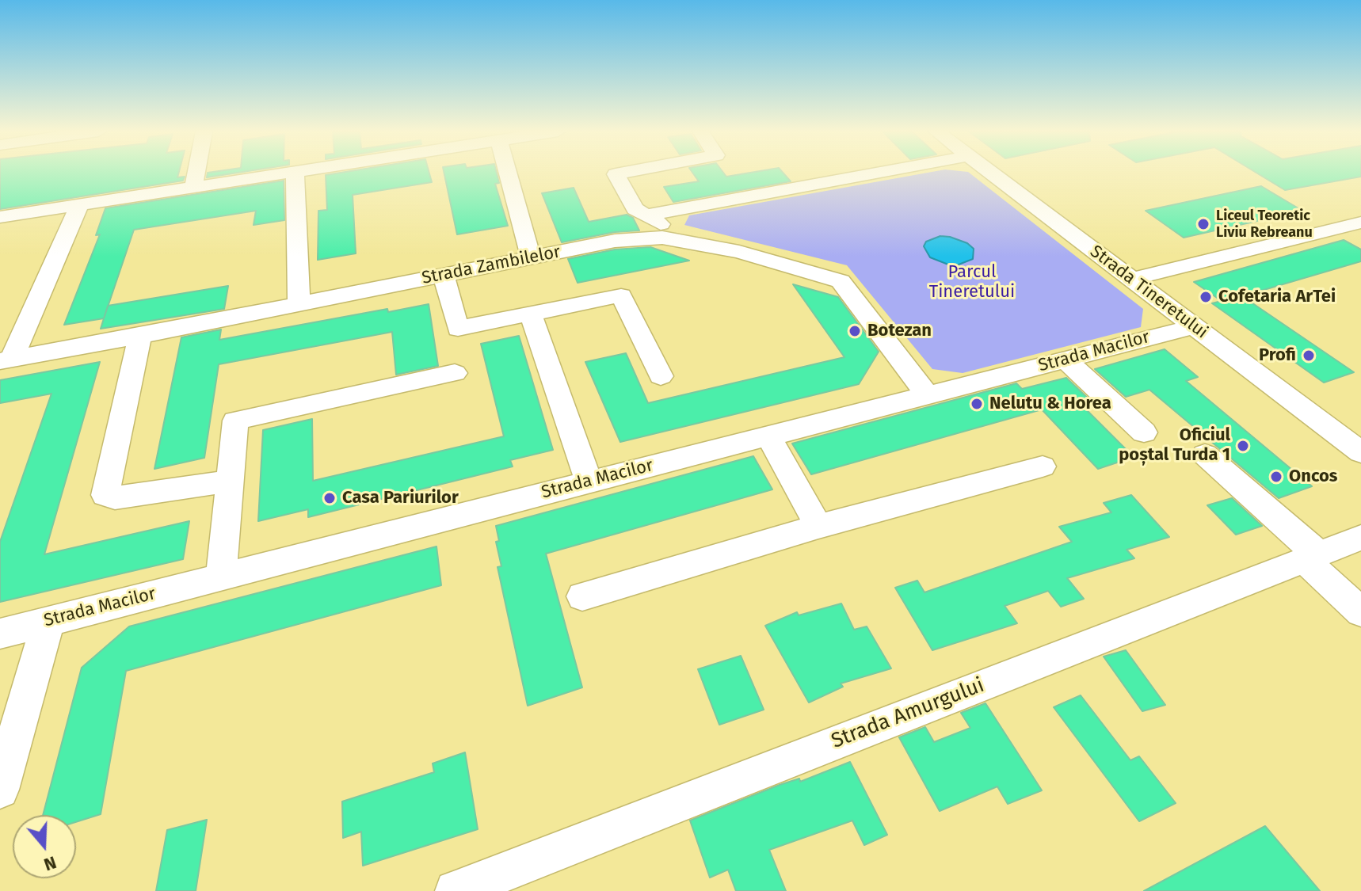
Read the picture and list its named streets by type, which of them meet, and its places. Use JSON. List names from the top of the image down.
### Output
{
  "streets": {
    "street": [
      "Strada Zambilelor",
      "Strada Tineretului",
      "Strada Macilor",
      "Strada Amurgului"
    ]
  },
  "crossings": [
    ["Strada Zambilelor", "Strada Macilor"],
    ["Strada Tineretului", "Strada Macilor"]
  ],
  "parks": ["Parcul Tineretului"],
  "places": [
    "Liceul Teoretic Liviu Rebreanu",
    "Cofetaria ArTei",
    "Botezan",
    "Profi",
    "Nelutu & Horea",
    "Oficiul poștal Turda 1",
    "Oncos",
    "Casa Pariurilor"
  ],
  "north": "bottom"
}
